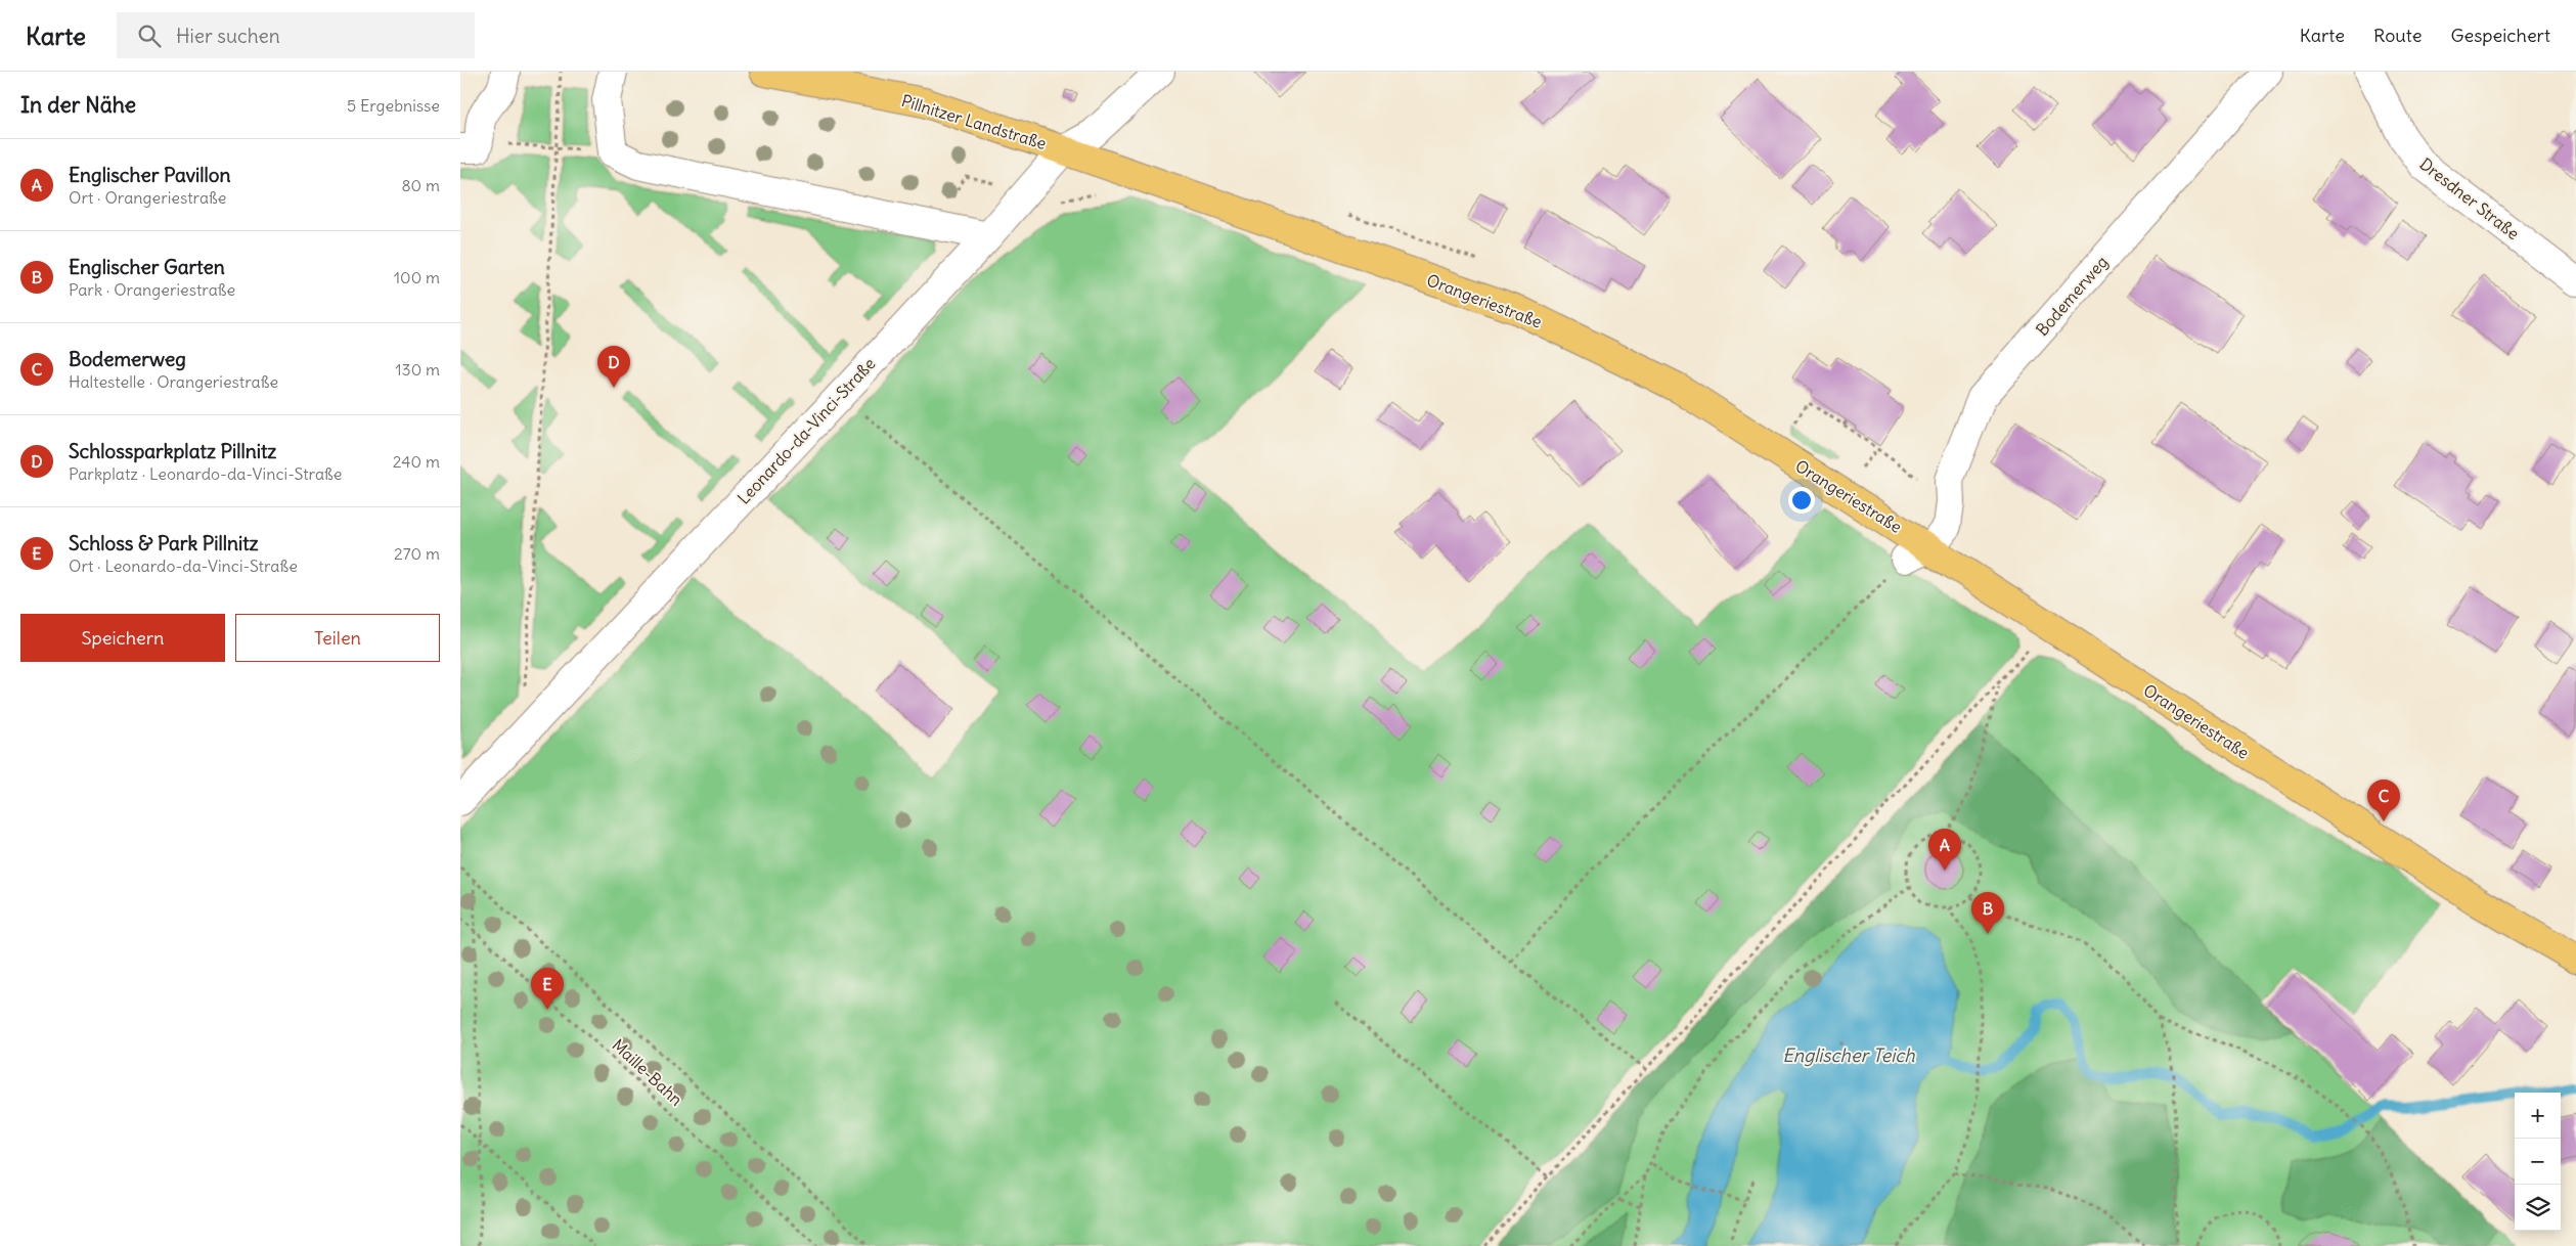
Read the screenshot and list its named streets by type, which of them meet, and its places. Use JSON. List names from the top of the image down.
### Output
{
  "streets": {
    "main road": ["Pillnitzer Landstraße", "Orangeriestraße"],
    "street": ["Dresdner Straße", "Bodemerweg", "Leonardo-da-Vinci-Straße"],
    "path": ["Maille-Bahn"]
  },
  "crossings": [
    ["Pillnitzer Landstraße", "Orangeriestraße"],
    ["Pillnitzer Landstraße", "Leonardo-da-Vinci-Straße"],
    ["Bodemerweg", "Orangeriestraße"],
    ["Orangeriestraße", "Leonardo-da-Vinci-Straße"]
  ],
  "water": ["Englischer Teich"],
  "page": {
    "header": "Karte",
    "search": "Hier suchen",
    "nav": ["Karte", "Route", "Gespeichert"],
    "heading": ["In der Nähe", "5 Ergebnisse"],
    "list": [
      {
        "mark": "A",
        "name": "Englischer Pavillon",
        "note": "Ort · Orangeriestraße",
        "value": "80 m"
      },
      {
        "mark": "B",
        "name": "Englischer Garten",
        "note": "Park · Orangeriestraße",
        "value": "100 m"
      },
      {
        "mark": "C",
        "name": "Bodemerweg",
        "note": "Haltestelle · Orangeriestraße",
        "value": "130 m"
      },
      {
        "mark": "D",
        "name": "Schlossparkplatz Pillnitz",
        "note": "Parkplatz · Leonardo-da-Vinci-Straße",
        "value": "240 m"
      },
      {
        "mark": "E",
        "name": "Schloss & Park Pillnitz",
        "note": "Ort · Leonardo-da-Vinci-Straße",
        "value": "270 m"
      }
    ],
    "pins": [
      "D",
      "C",
      "A",
      "B",
      "E"
    ],
    "buttons": ["Speichern", "Teilen"],
    "map_buttons": ["+", "−"]
  }
}
